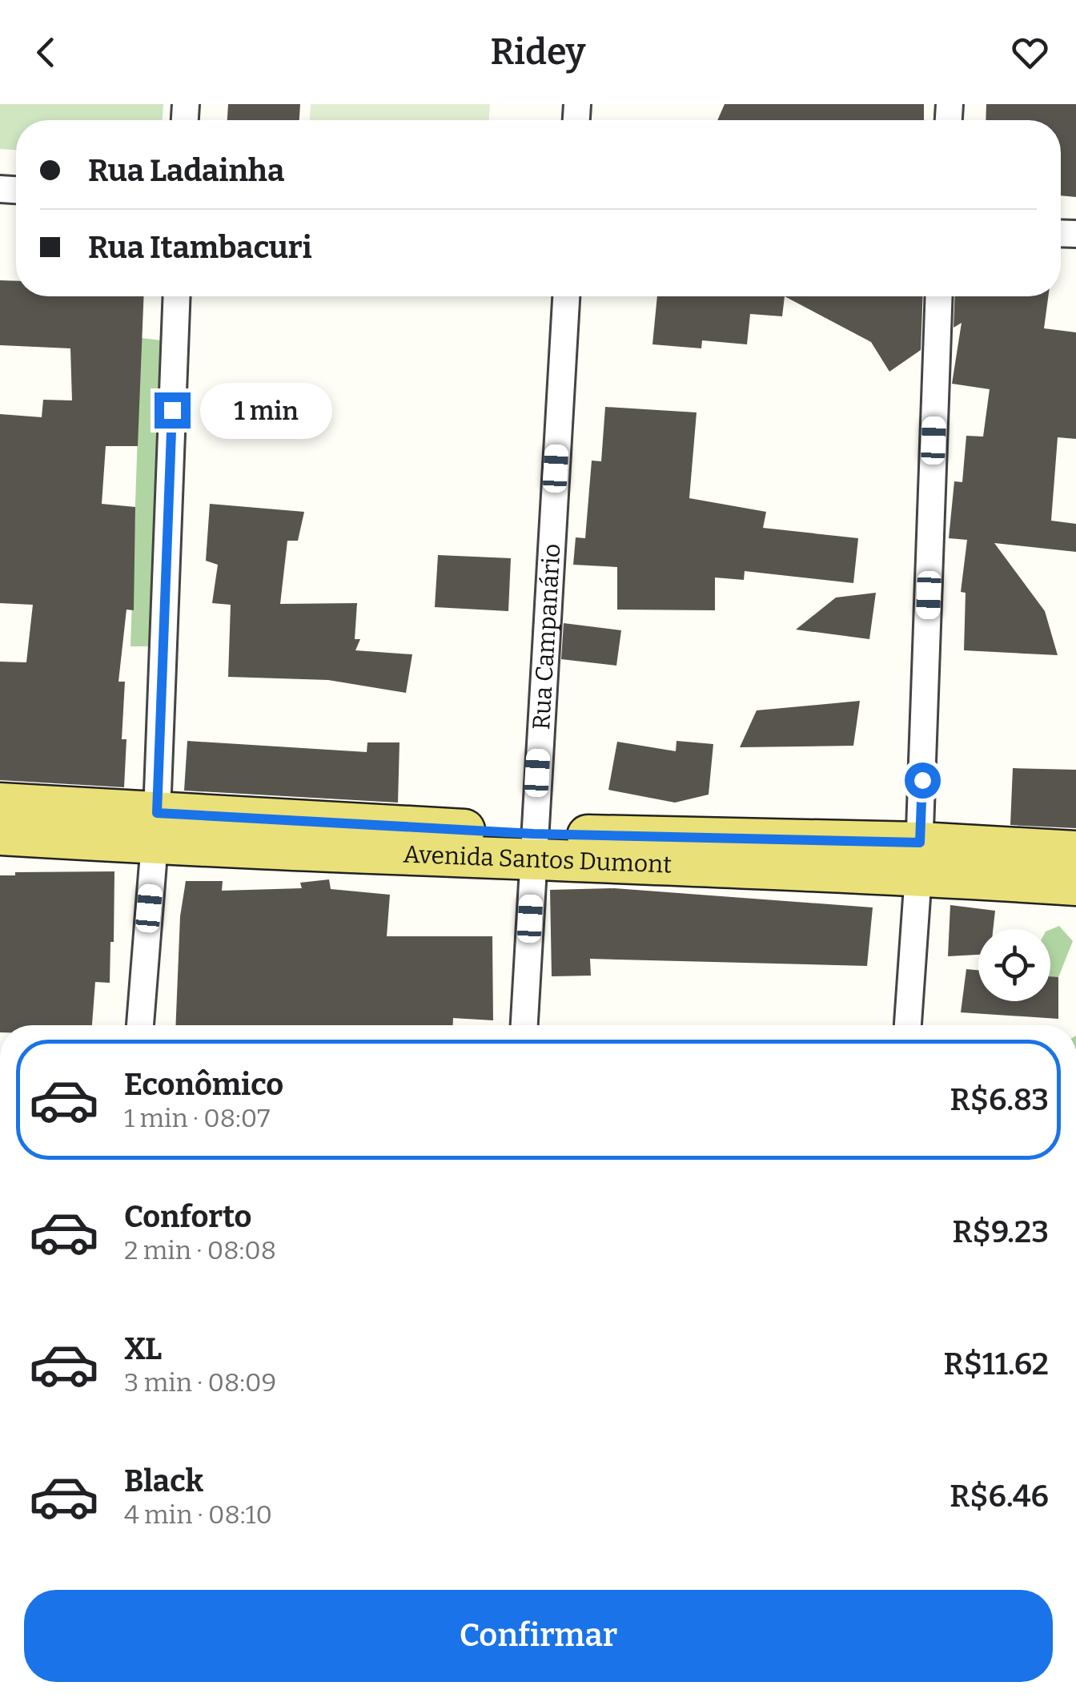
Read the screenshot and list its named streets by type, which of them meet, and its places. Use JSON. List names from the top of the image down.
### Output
{
  "streets": {
    "main road": ["Avenida Santos Dumont"],
    "street": ["Rua Campanário"]
  },
  "crossings": [
    ["Rua Campanário", "Avenida Santos Dumont"]
  ],
  "page": {
    "header": "Ridey",
    "banner": ["Rua Ladainha", "Rua Itambacuri"],
    "bubble": "1 min",
    "list": [
      {
        "name": "Econômico",
        "note": "1 min · 08:07",
        "value": "R$6.83"
      },
      {
        "name": "Conforto",
        "note": "2 min · 08:08",
        "value": "R$9.23"
      },
      {
        "name": "XL",
        "note": "3 min · 08:09",
        "value": "R$11.62"
      },
      {
        "name": "Black",
        "note": "4 min · 08:10",
        "value": "R$6.46"
      }
    ],
    "buttons": "Confirmar"
  }
}
